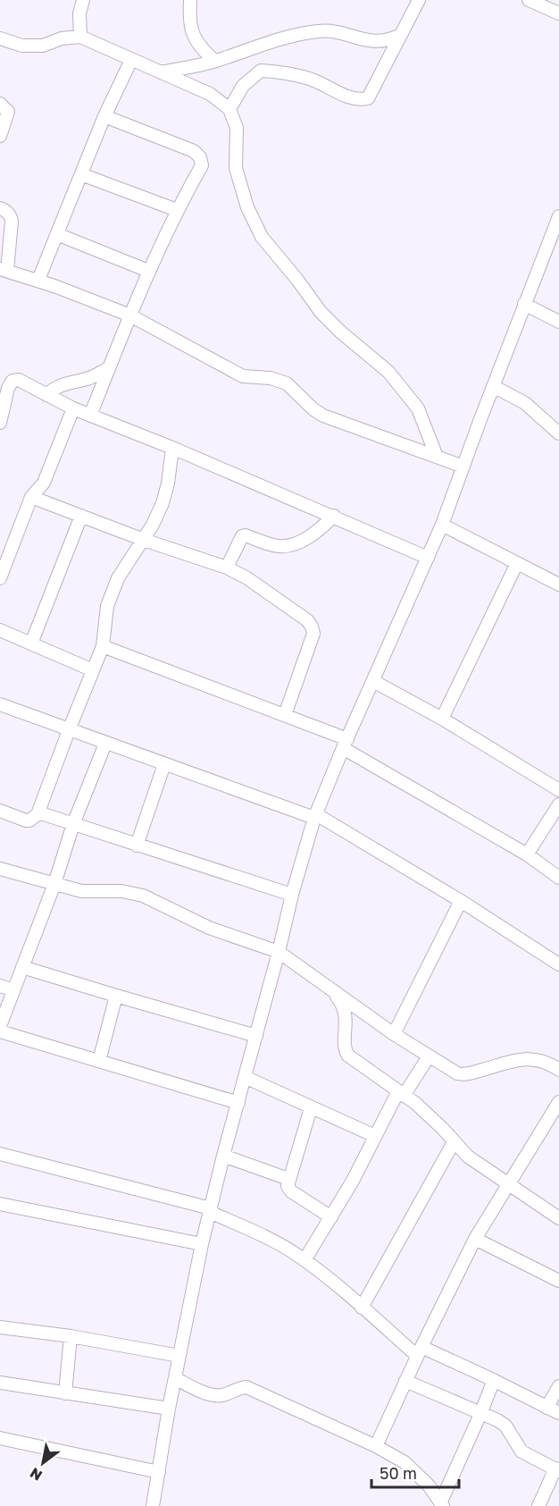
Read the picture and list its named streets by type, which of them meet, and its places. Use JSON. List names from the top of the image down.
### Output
{
  "scale_bar": "50 m",
  "north": "bottom left"
}
